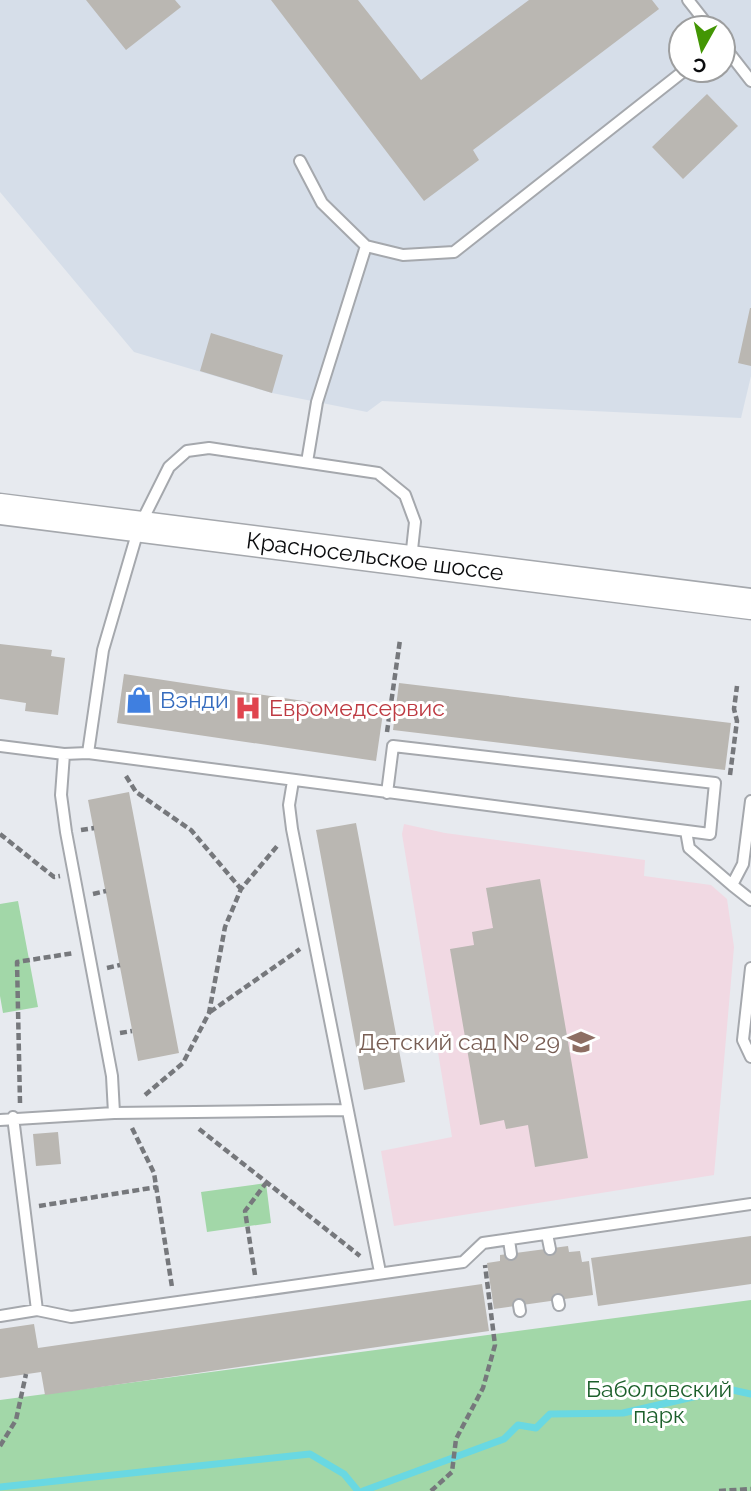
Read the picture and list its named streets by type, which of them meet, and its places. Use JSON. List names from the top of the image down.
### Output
{
  "streets": {
    "main road": ["Красносельское шоссе"]
  },
  "parks": ["Баболовский парк"],
  "places": {
    "shop": ["Вэнди"],
    "hospital": ["Евромедсервис"],
    "school or university": ["Детский сад № 29"]
  },
  "north": "bottom"
}
